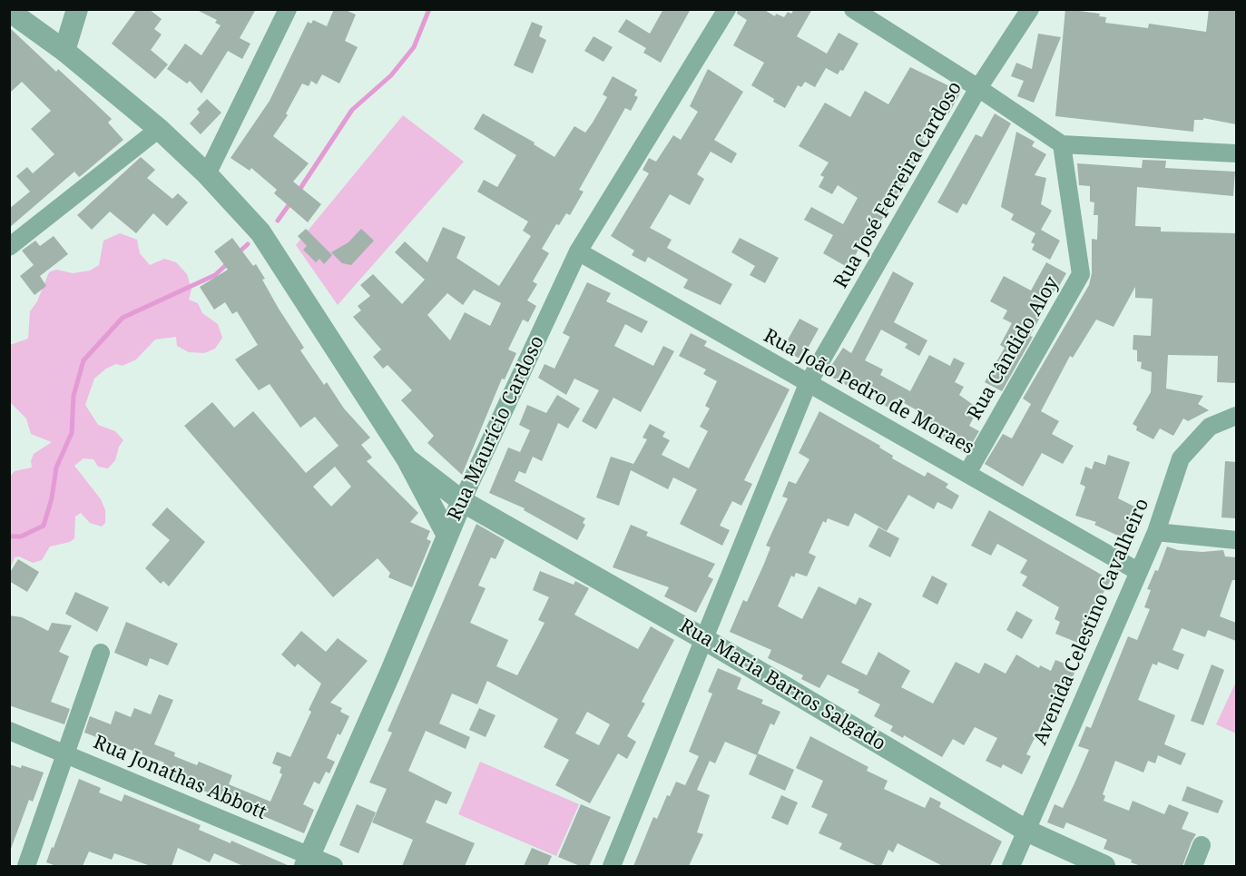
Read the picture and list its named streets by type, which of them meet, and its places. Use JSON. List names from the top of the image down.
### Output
{
  "streets": {
    "street": [
      "Rua José Ferreira Cardoso",
      "Rua Cândido Aloy",
      "Rua João Pedro de Moraes",
      "Rua Maurício Cardoso",
      "Avenida Celestino Cavalheiro",
      "Rua Maria Barros Salgado",
      "Rua Jonathas Abbott"
    ]
  },
  "crossings": [
    ["Rua José Ferreira Cardoso", "Rua João Pedro de Moraes"],
    ["Rua José Ferreira Cardoso", "Rua Maria Barros Salgado"],
    ["Rua Cândido Aloy", "Rua João Pedro de Moraes"],
    ["Rua João Pedro de Moraes", "Rua Maurício Cardoso"],
    ["Rua João Pedro de Moraes", "Avenida Celestino Cavalheiro"],
    ["Rua Maurício Cardoso", "Rua Maria Barros Salgado"],
    ["Rua Maurício Cardoso", "Rua Jonathas Abbott"],
    ["Avenida Celestino Cavalheiro", "Rua Maria Barros Salgado"]
  ]
}
